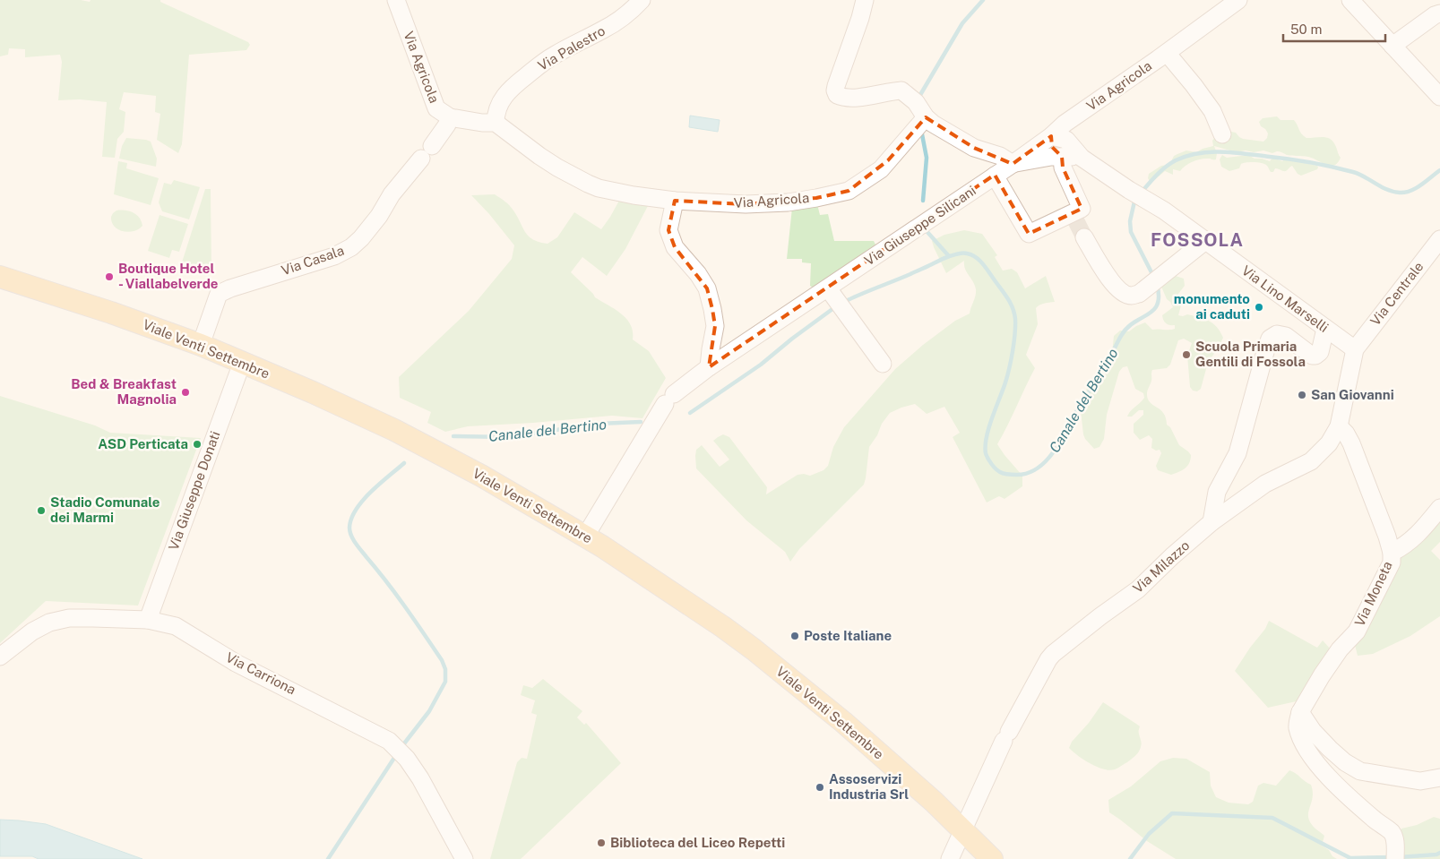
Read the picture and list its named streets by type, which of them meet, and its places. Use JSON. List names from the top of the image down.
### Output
{
  "streets": {
    "main road": ["Viale Venti Settembre"],
    "street": [
      "Via Palestro",
      "Via Agricola",
      "Via Giuseppe Silicani",
      "Via Casala",
      "Via Centrale",
      "Via Lino Marselli",
      "Via Giuseppe Donati",
      "Via Milazzo",
      "Via Moneta",
      "Via Carriona"
    ]
  },
  "crossings": [
    ["Via Palestro", "Via Agricola"],
    ["Via Agricola", "Via Giuseppe Silicani"],
    ["Via Agricola", "Via Lino Marselli"],
    ["Via Giuseppe Silicani", "Viale Venti Settembre"],
    ["Via Casala", "Viale Venti Settembre"],
    ["Via Centrale", "Via Lino Marselli"],
    ["Via Centrale", "Via Milazzo"],
    ["Via Lino Marselli", "Via Milazzo"],
    ["Viale Venti Settembre", "Via Giuseppe Donati"],
    ["Viale Venti Settembre", "Via Milazzo"],
    ["Via Giuseppe Donati", "Via Carriona"]
  ],
  "districts": ["FOSSOLA"],
  "water": ["Canale del Bertino"],
  "places": [
    "Boutique Hotel - Viallabelverde",
    "monumento ai caduti",
    "Scuola Primaria Gentili di Fossola",
    "Bed & Breakfast Magnolia",
    "San Giovanni",
    "ASD Perticata",
    "Stadio Comunale dei Marmi",
    "Poste Italiane",
    "Assoservizi Industria Srl",
    "Biblioteca del Liceo Repetti"
  ],
  "scale_bar": "50 m"
}
